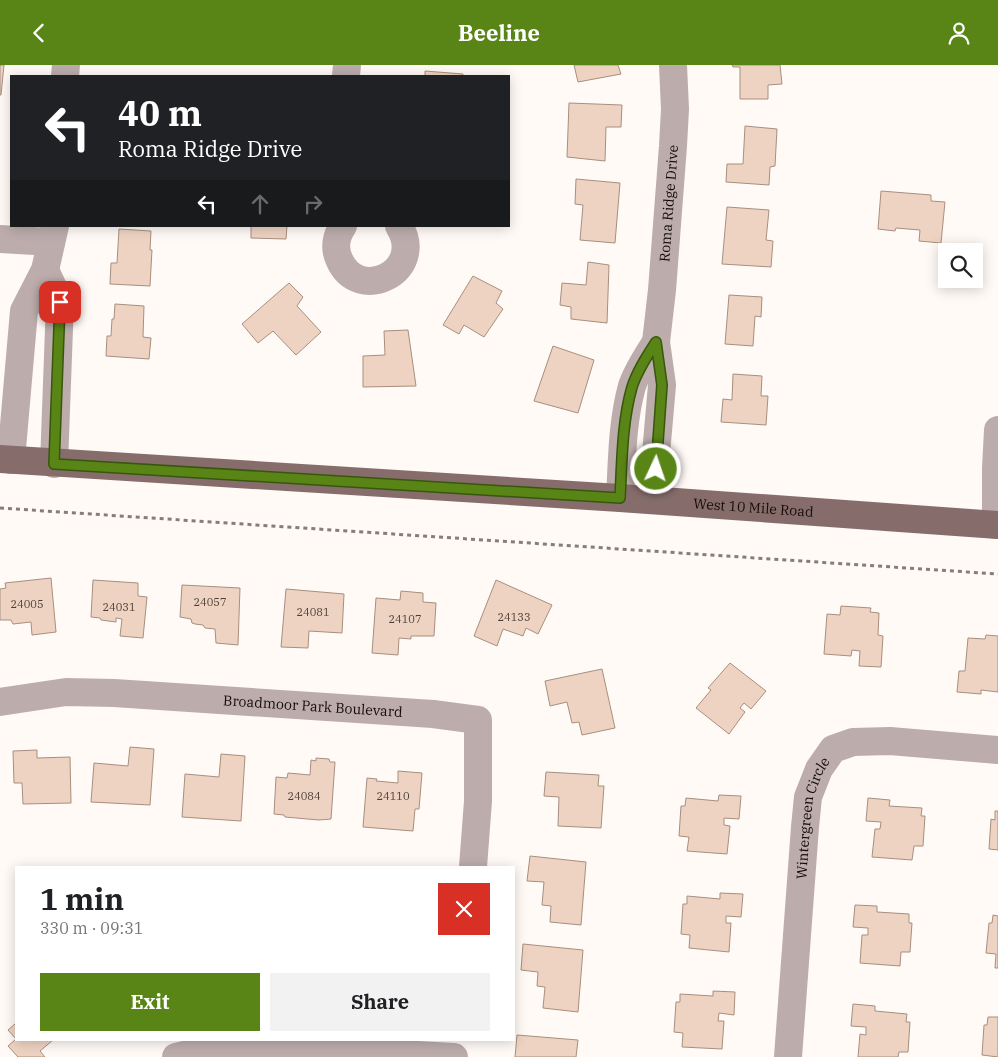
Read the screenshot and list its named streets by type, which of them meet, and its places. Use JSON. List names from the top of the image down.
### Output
{
  "streets": {
    "main road": ["West 10 Mile Road"],
    "street": ["Roma Ridge Drive", "Broadmoor Park Boulevard", "Wintergreen Circle"]
  },
  "crossings": [
    ["Roma Ridge Drive", "West 10 Mile Road"]
  ],
  "house_numbers": [
    "24057",
    "24005",
    "24031",
    "24081",
    "24133",
    "24107",
    "24084",
    "24110"
  ],
  "page": {
    "header": "Beeline",
    "turn": ["40 m", "Roma Ridge Drive"],
    "heading": ["1 min", "330 m · 09:31"],
    "buttons": ["Exit", "Share"]
  }
}
